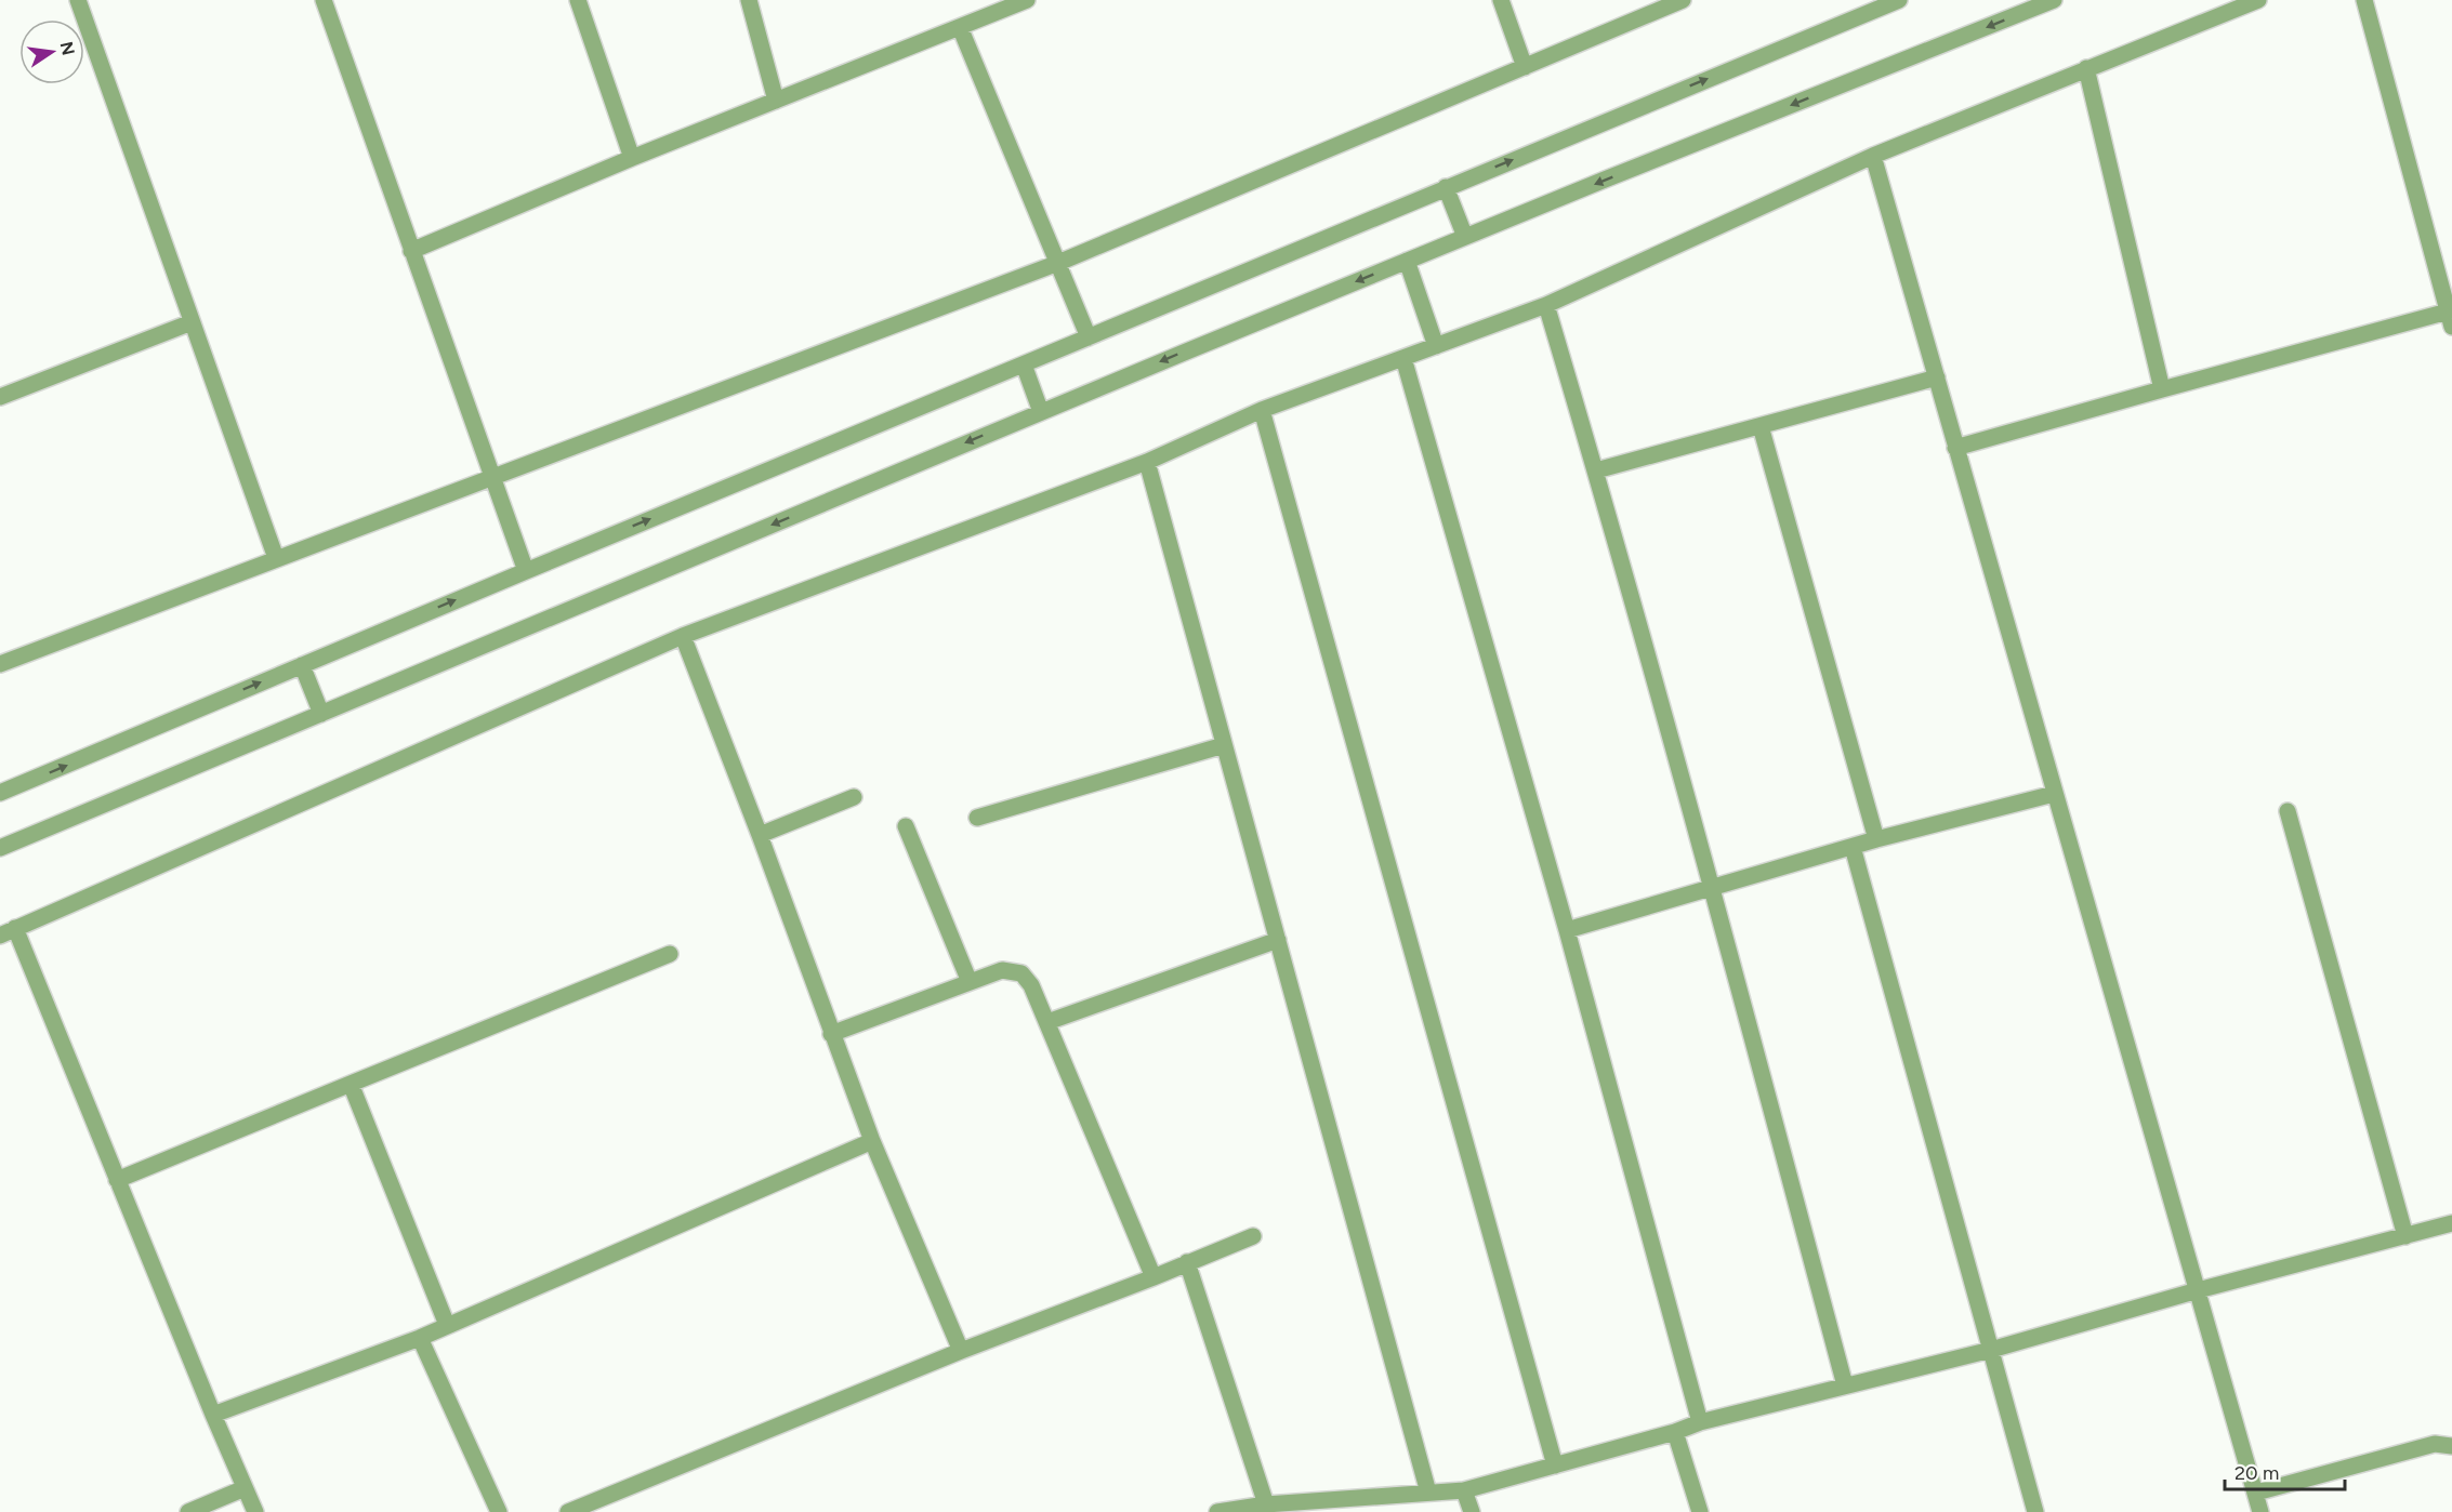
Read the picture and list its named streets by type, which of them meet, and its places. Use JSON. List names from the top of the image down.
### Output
{
  "scale_bar": "20 m",
  "north": "right"
}
